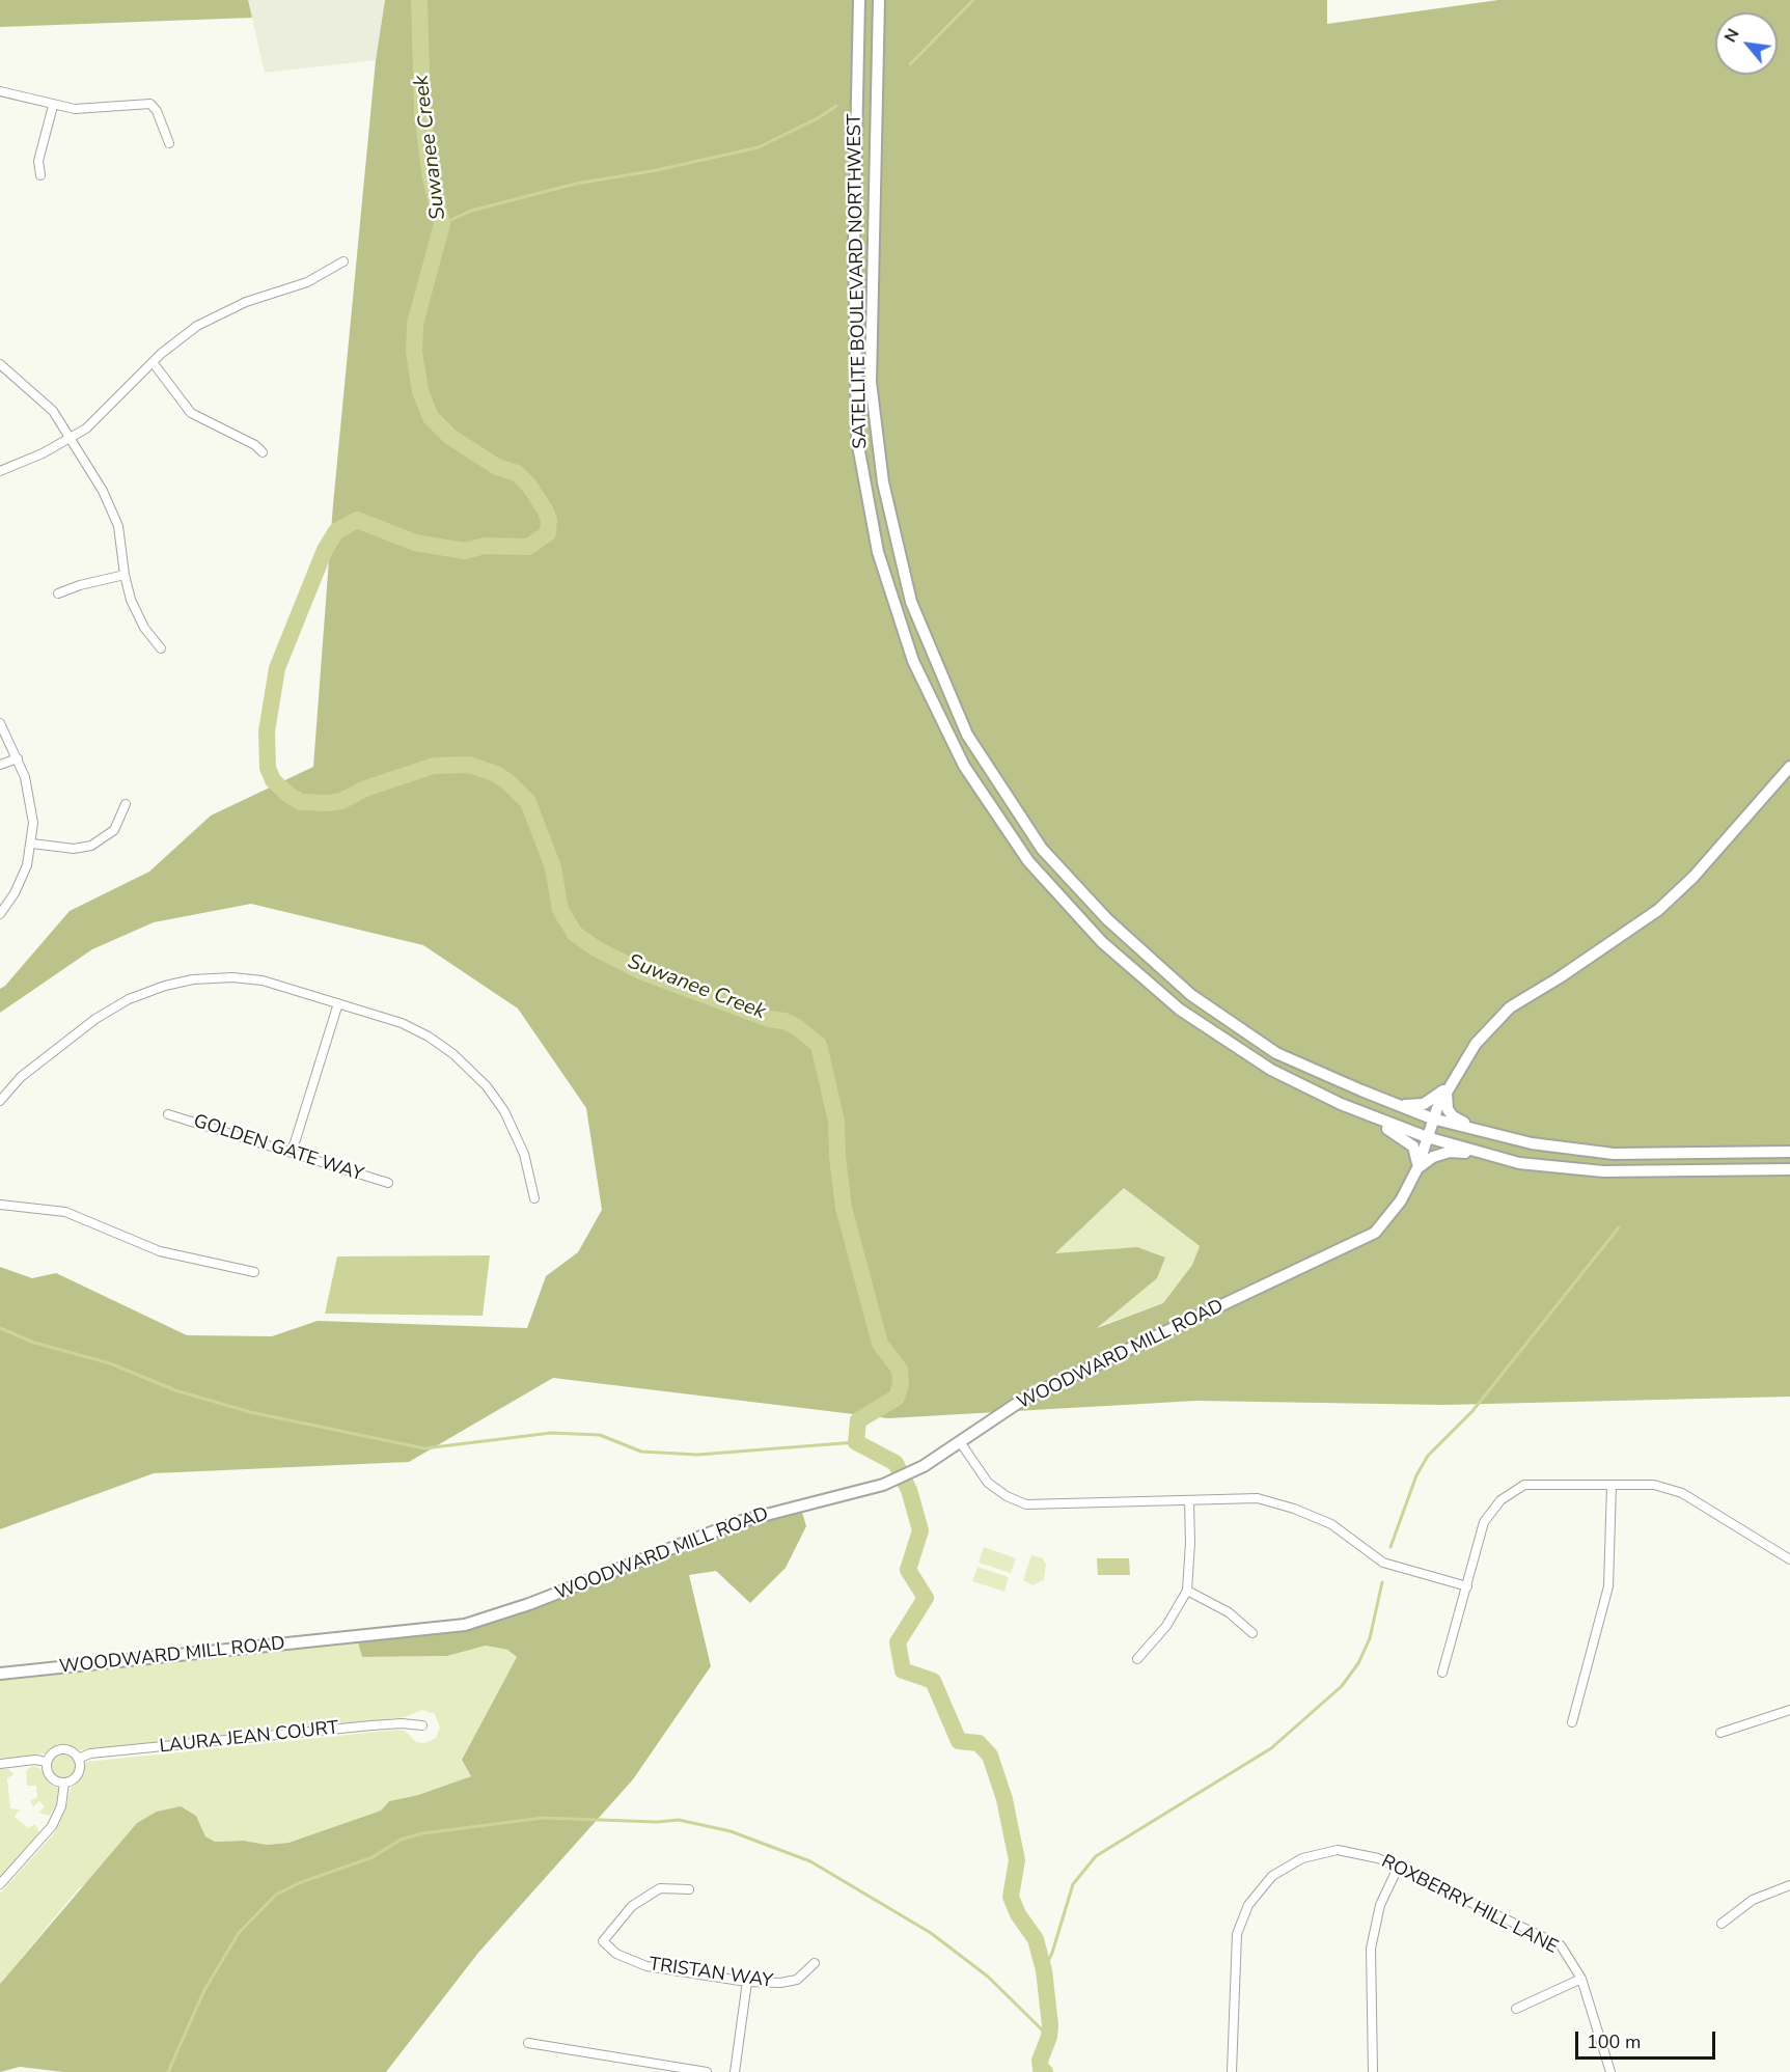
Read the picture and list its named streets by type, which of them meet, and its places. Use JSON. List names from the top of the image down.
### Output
{
  "streets": {
    "main road": ["SATELLITE BOULEVARD NORTHWEST", "WOODWARD MILL ROAD"],
    "street": [
      "GOLDEN GATE WAY",
      "LAURA JEAN COURT",
      "ROXBERRY HILL LANE",
      "TRISTAN WAY"
    ]
  },
  "crossings": [
    ["SATELLITE BOULEVARD NORTHWEST", "WOODWARD MILL ROAD"]
  ],
  "water": ["Suwanee Creek"],
  "scale_bar": "100 m",
  "north": "top left"
}
